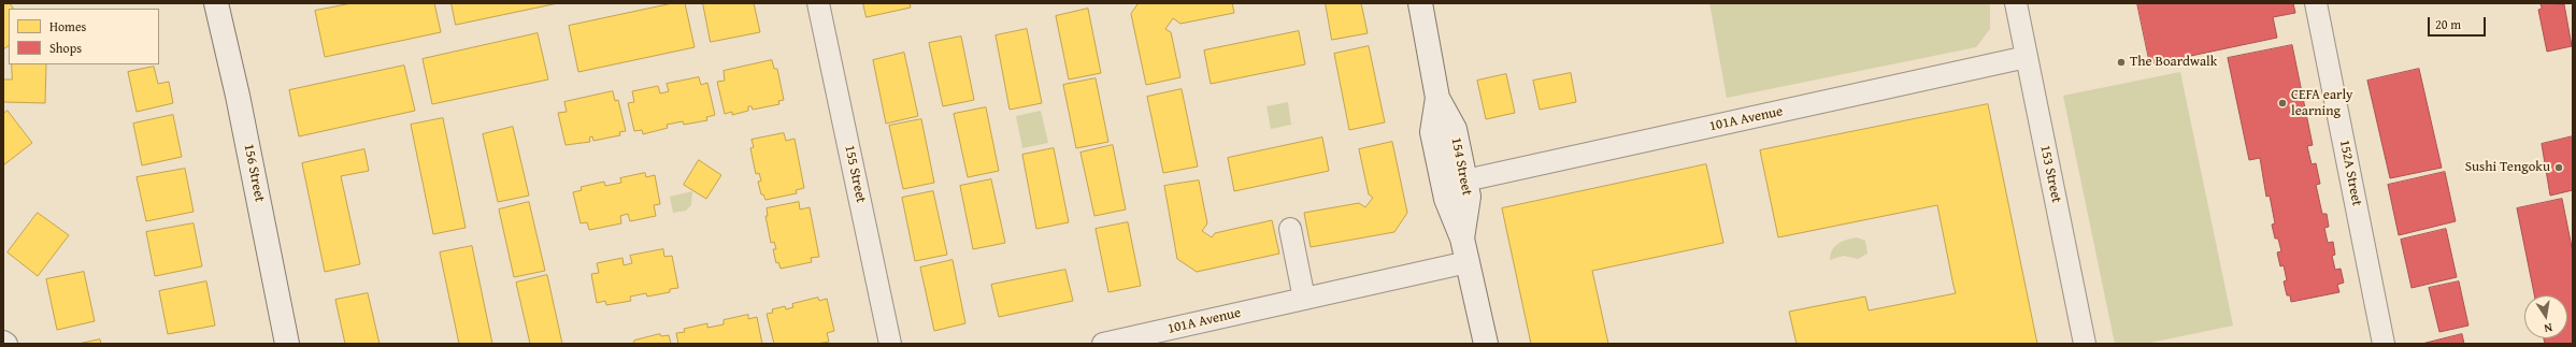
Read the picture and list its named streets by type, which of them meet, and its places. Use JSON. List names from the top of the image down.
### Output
{
  "streets": {
    "main road": ["154 Street", "156 Street"],
    "street": [
      "101A Avenue",
      "152A Street",
      "155 Street",
      "153 Street"
    ]
  },
  "crossings": [
    ["101A Avenue", "154 Street"],
    ["101A Avenue", "153 Street"]
  ],
  "places": ["The Boardwalk", "CEFA early learning", "Sushi Tengoku"],
  "legend": ["Homes", "Shops"],
  "scale_bar": "20 m",
  "north": "bottom"
}
